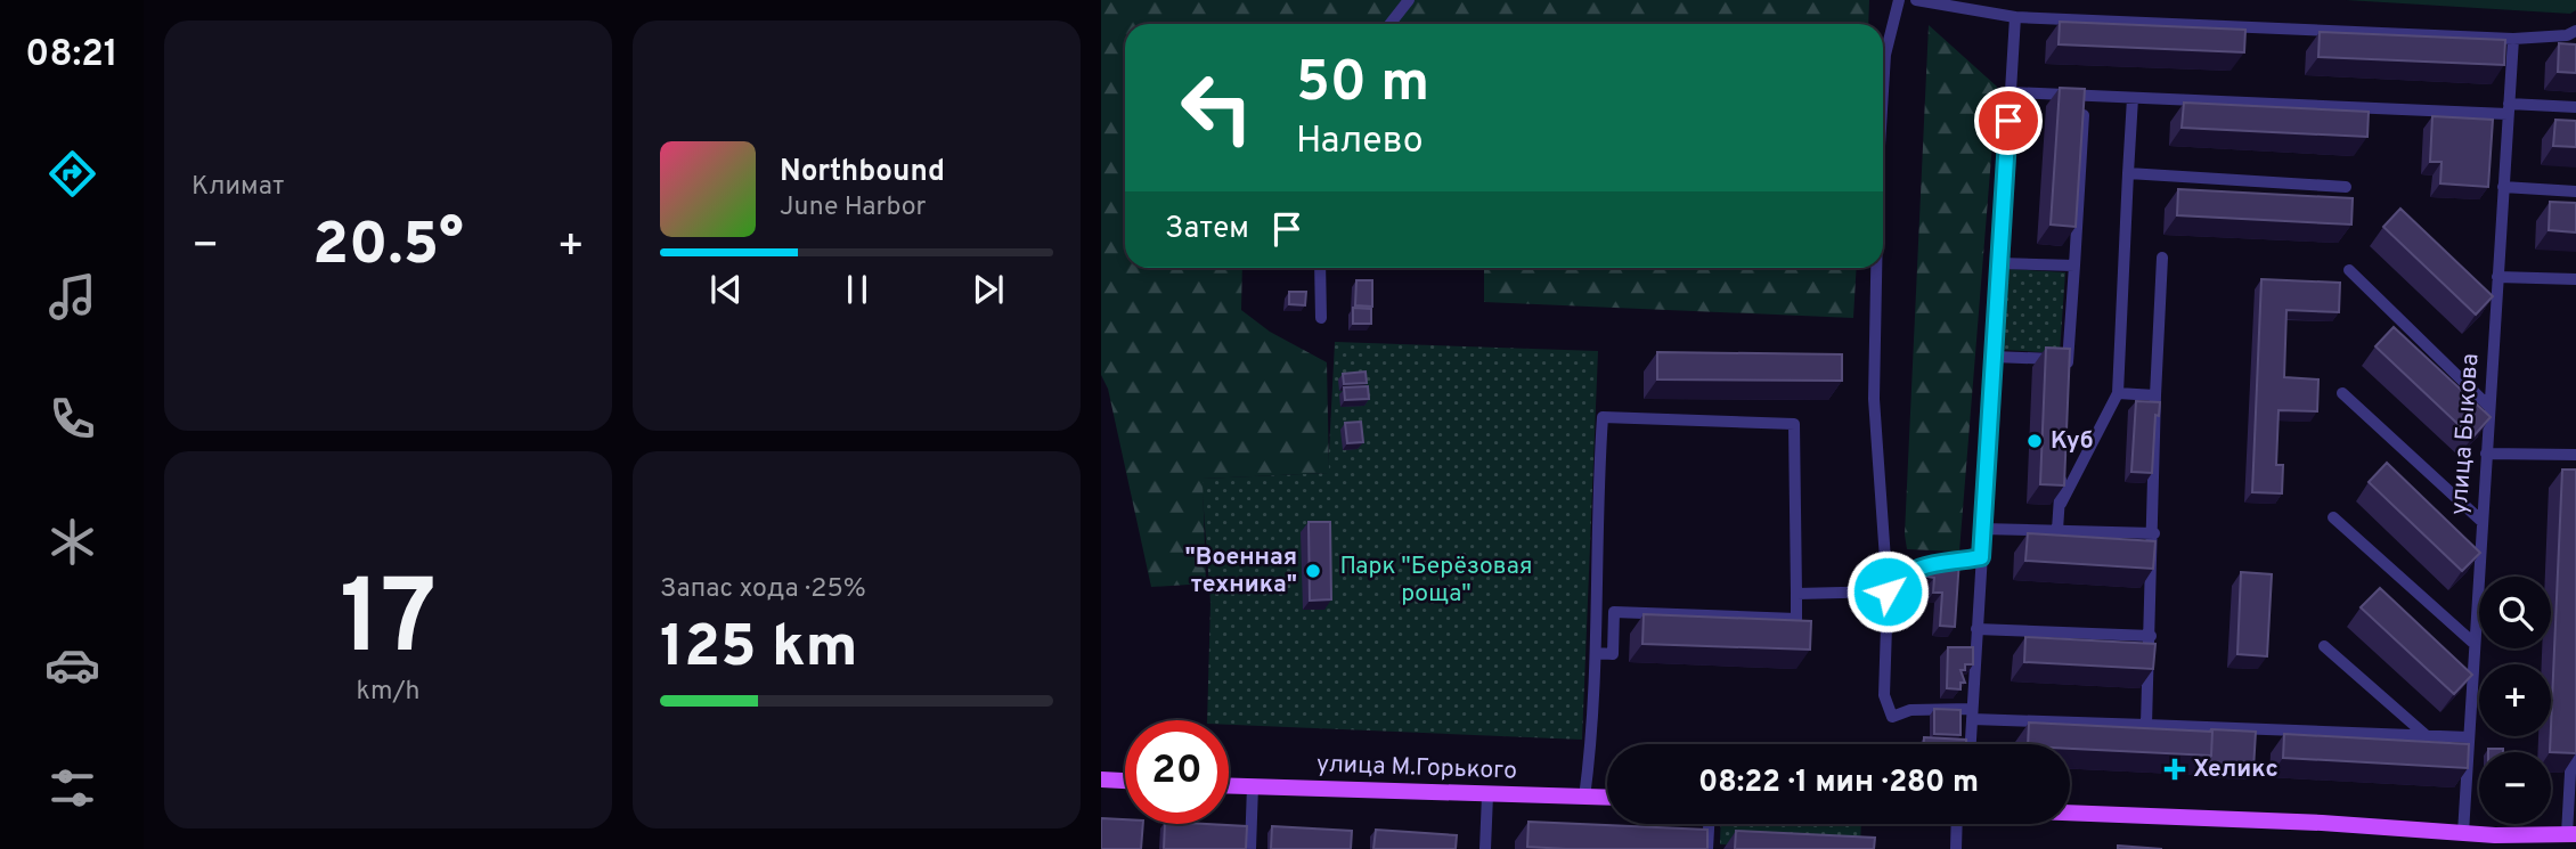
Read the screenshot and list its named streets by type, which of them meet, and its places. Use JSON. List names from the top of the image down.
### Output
{
  "streets": {
    "main road": ["улица М.Горького"],
    "street": ["улица Быкова"]
  },
  "parks": ["Парк \"Берёзовая роща\""],
  "places": {
    "other": ["Куб", "\"Военная техника\""],
    "health": ["Хеликс"]
  },
  "page": {
    "tabs": "08:21",
    "tile": [
      "Климат",
      ["17", "km/h"],
      ["Запас хода · 25%", "125 km"]
    ],
    "turn": ["50 m", "Налево"],
    "song": ["Northbound", "June Harbor"],
    "then": "Затем",
    "heat": ["−", "20.5°", "+"],
    "map_buttons": ["+", "−"],
    "limit": "20",
    "trip": "08:22 · 1 мин · 280 m"
  }
}
